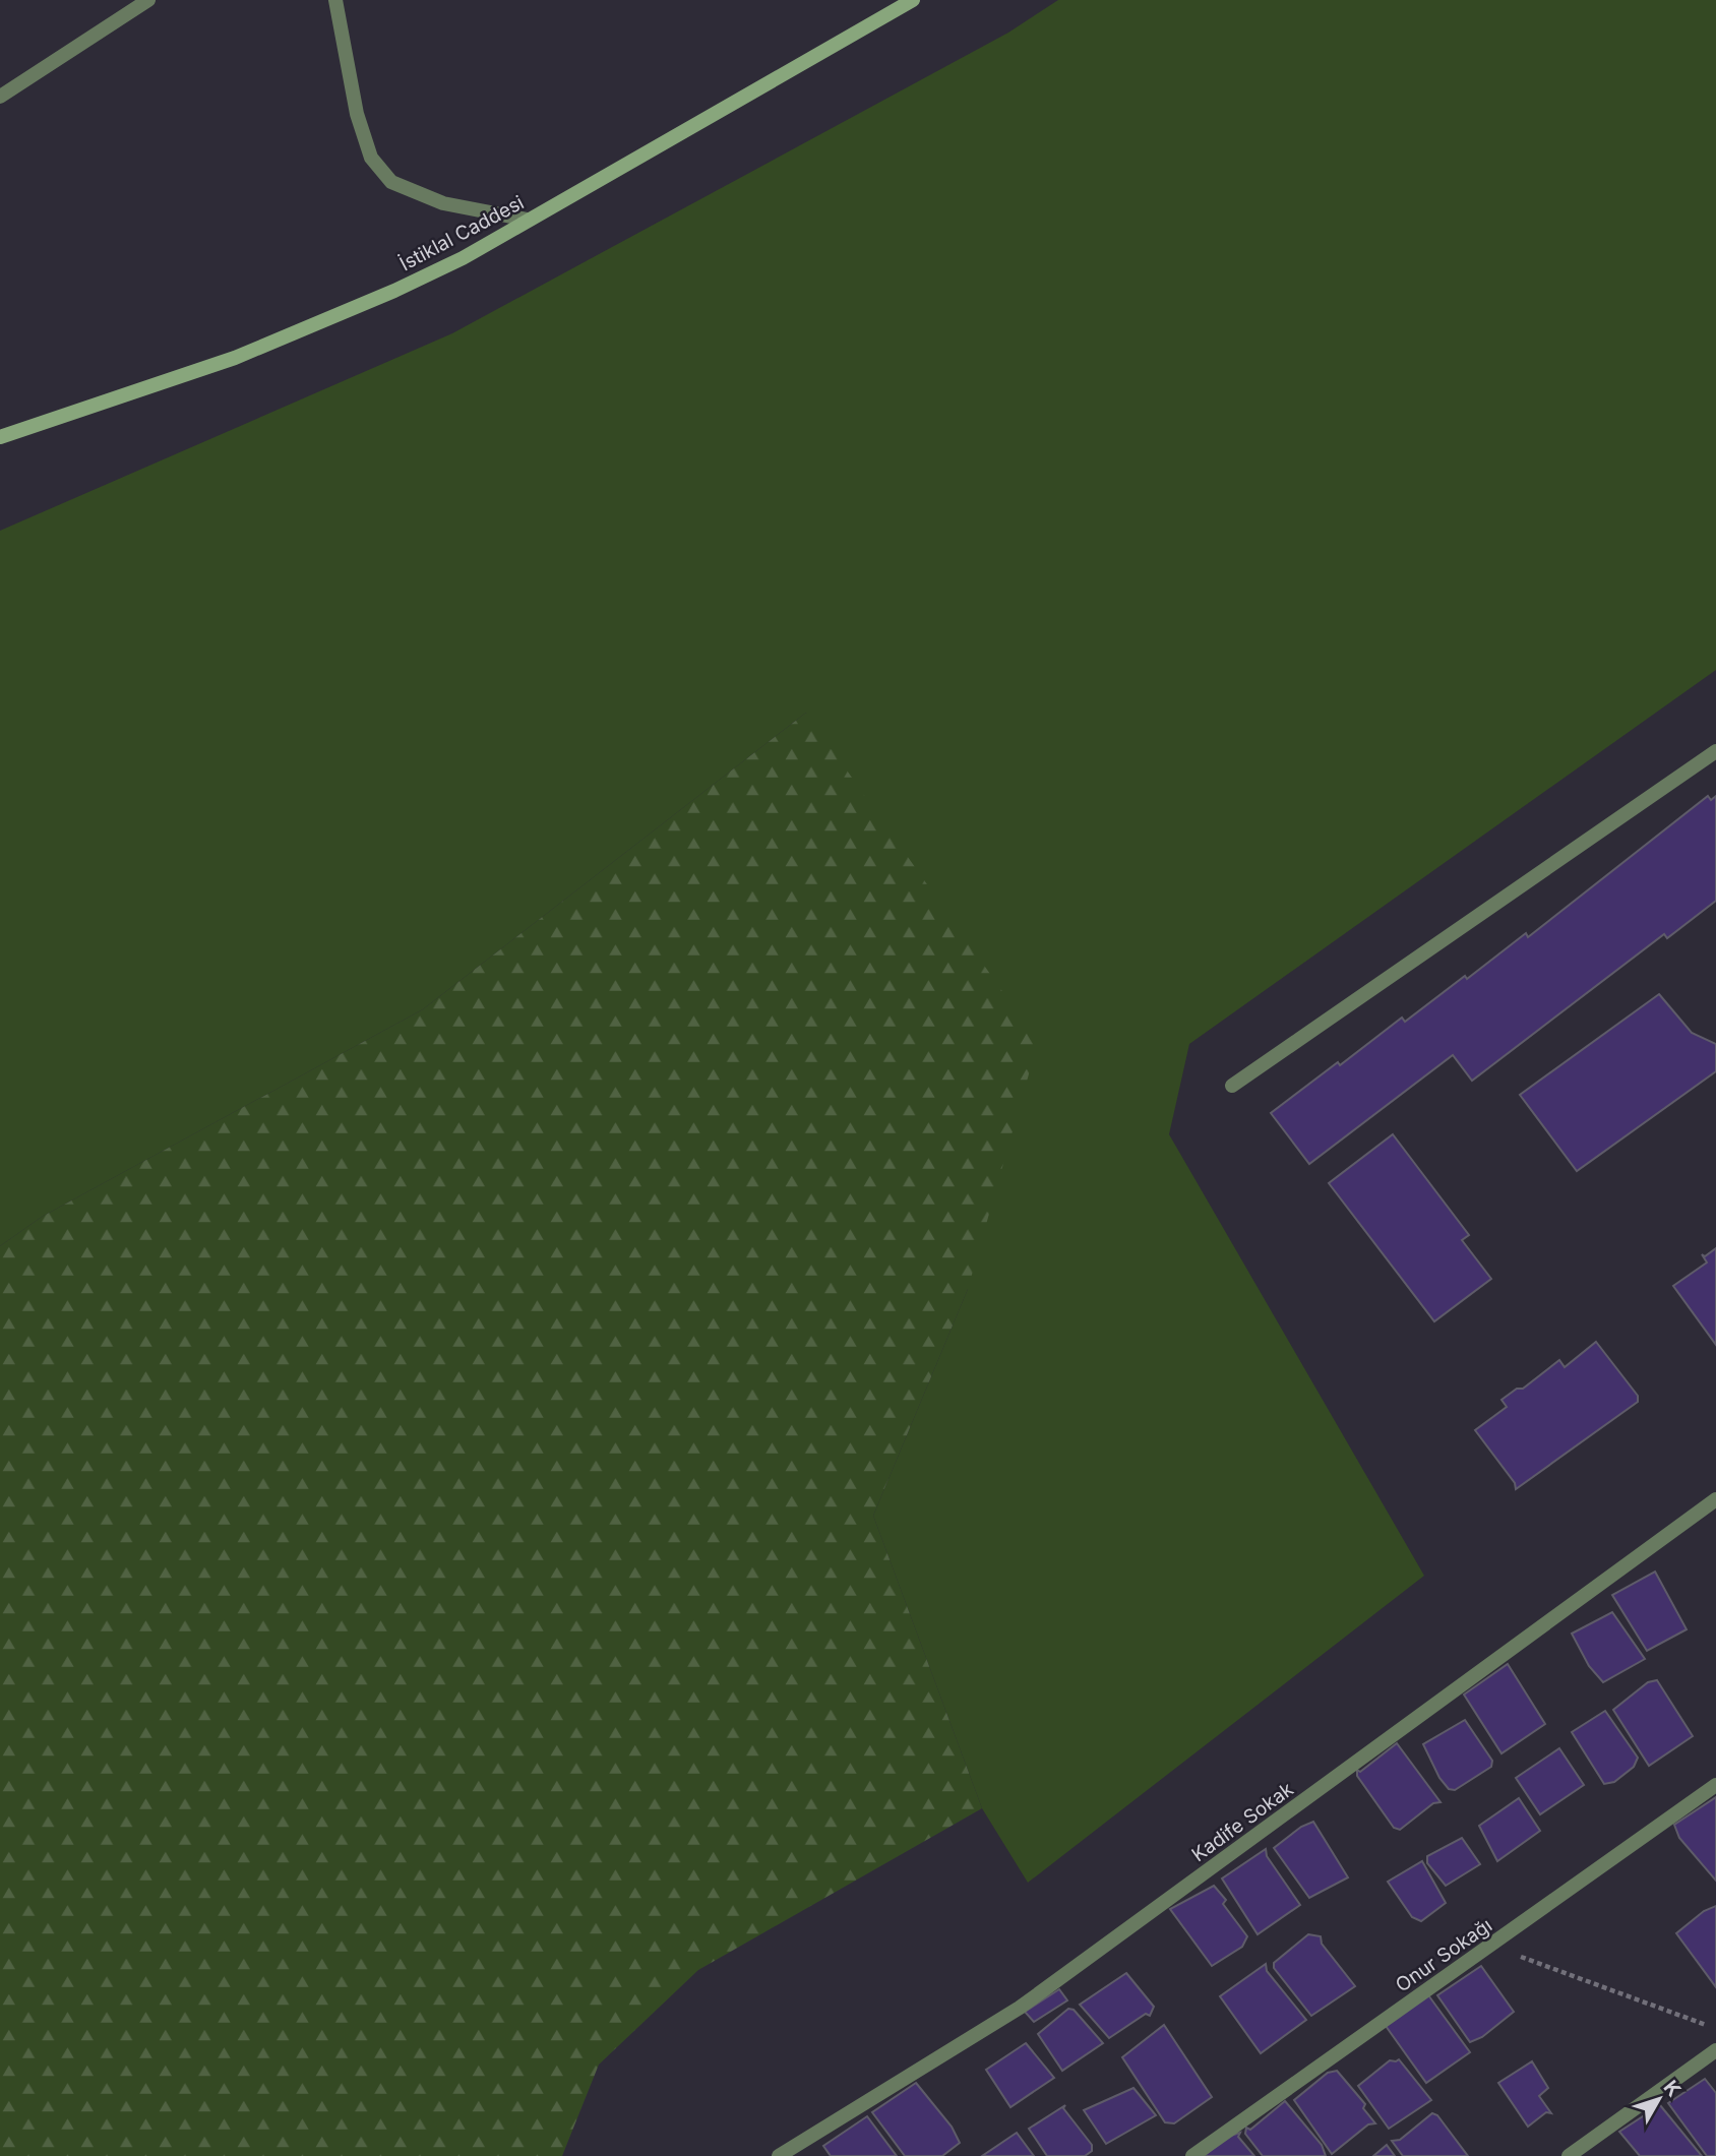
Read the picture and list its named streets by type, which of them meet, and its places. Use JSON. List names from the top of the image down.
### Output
{
  "streets": {
    "main road": ["İstiklal Caddesi"],
    "street": ["Kadife Sokak", "Onur Sokağı"]
  },
  "north": "top right"
}
